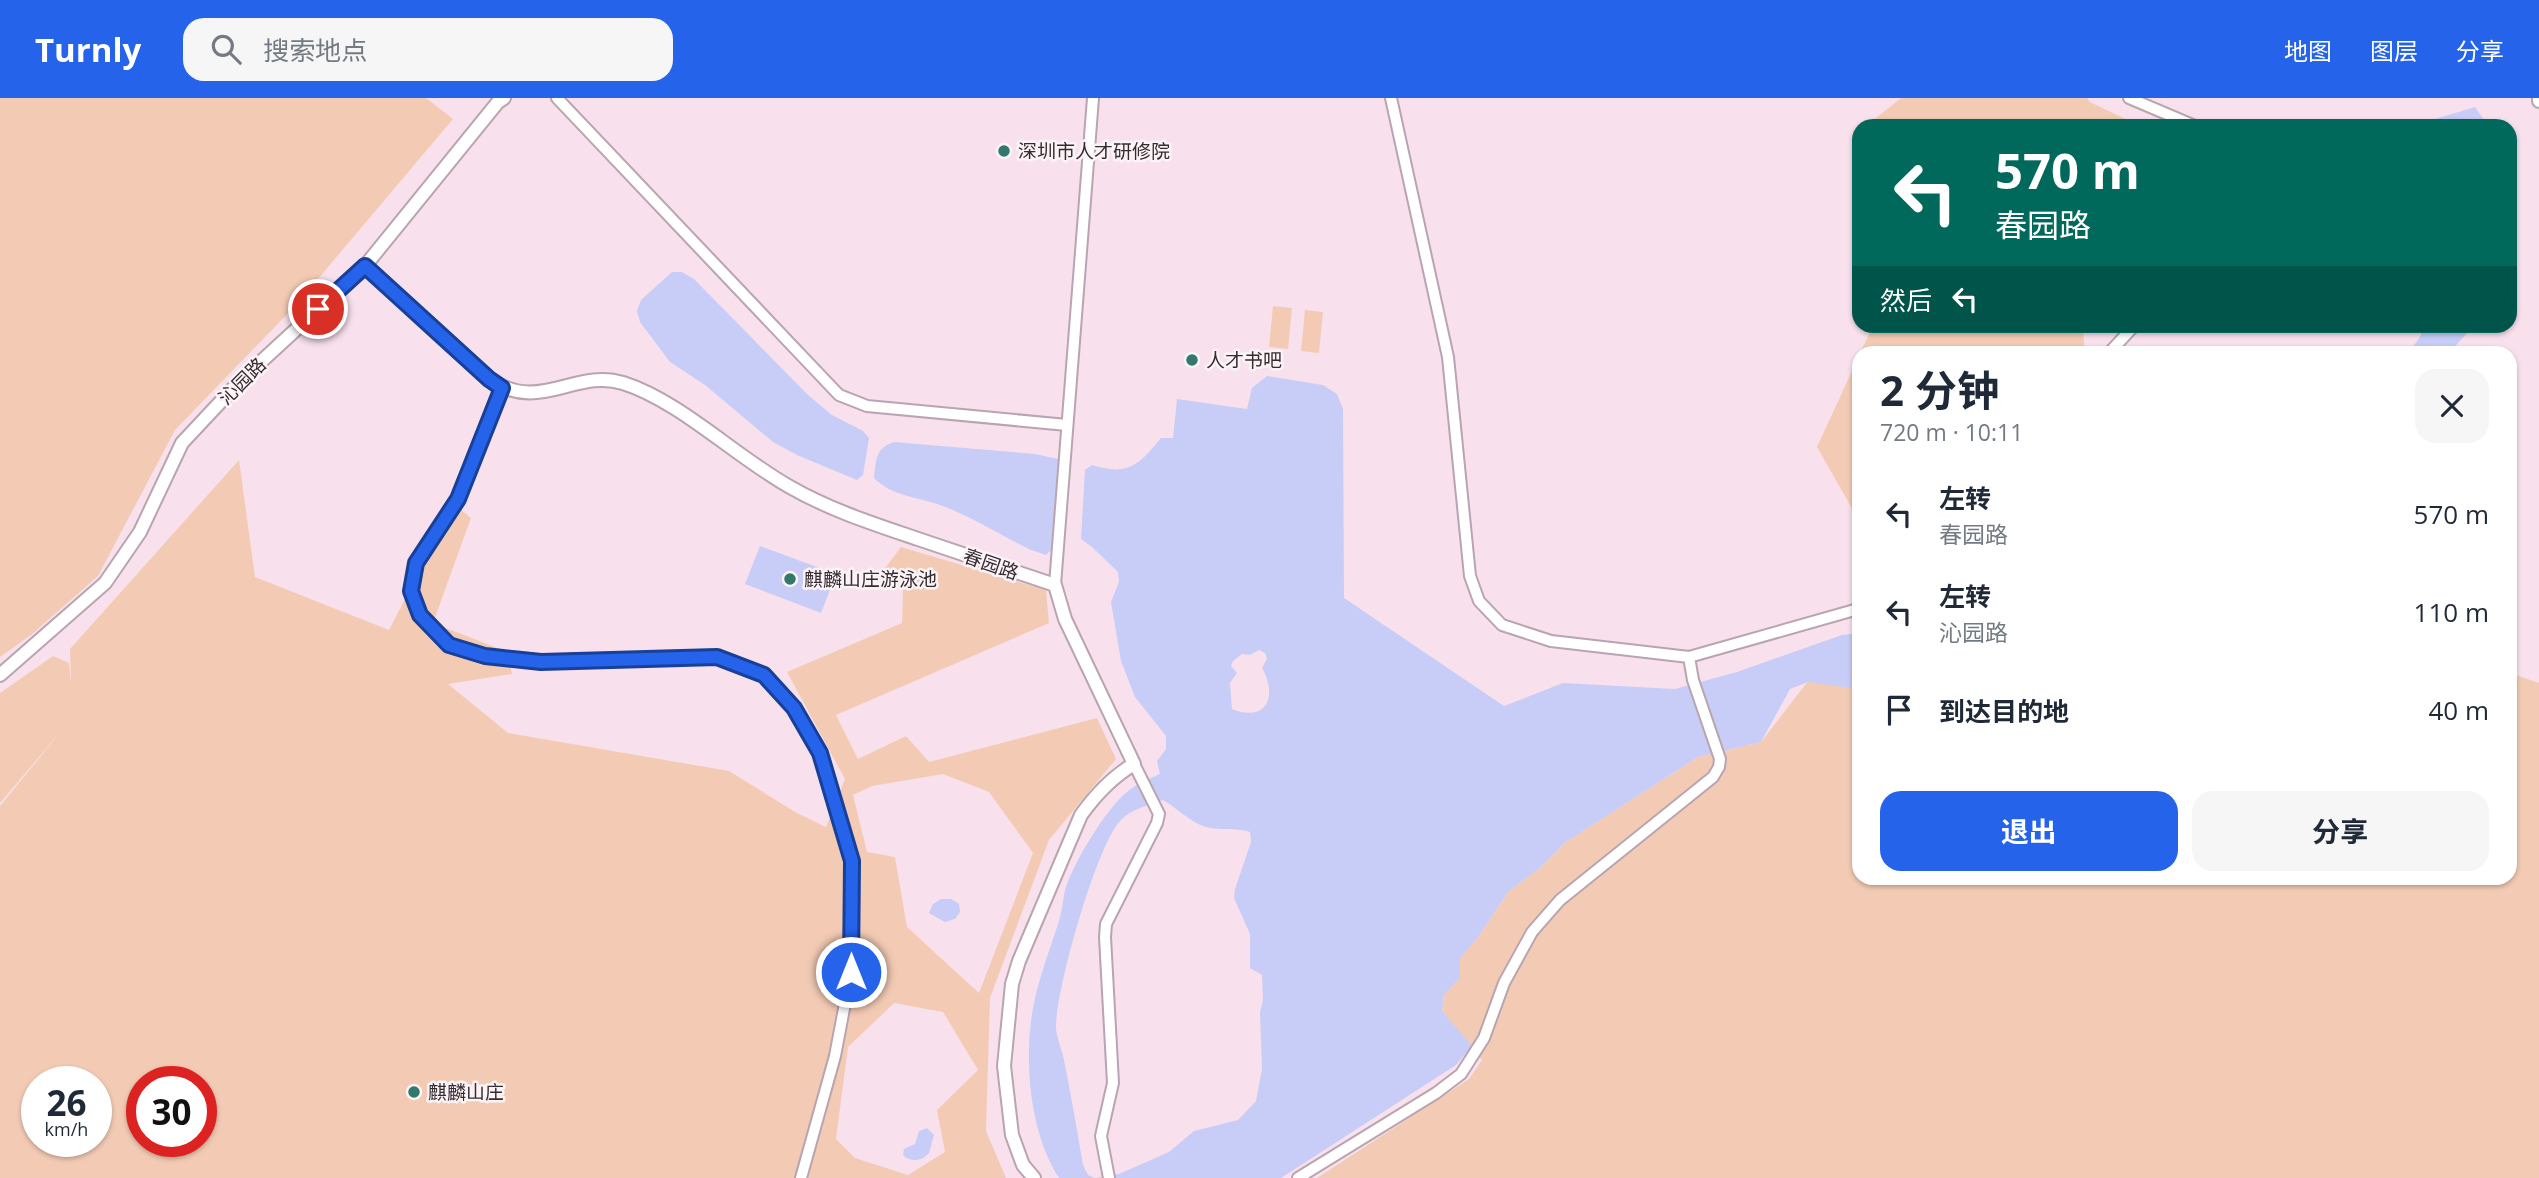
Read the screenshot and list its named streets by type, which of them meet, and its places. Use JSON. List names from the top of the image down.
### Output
{
  "streets": {
    "street": ["沁园路", "春园路"]
  },
  "places": [
    "深圳市人才研修院",
    "人才书吧",
    "麒麟山庄游泳池",
    "麒麟山庄"
  ],
  "page": {
    "header": "Turnly",
    "search": "搜索地点",
    "nav": ["地图", "图层", "分享"],
    "turn": ["570 m", "春园路"],
    "then": "然后",
    "heading": ["2 分钟", "720 m · 10:11"],
    "list": [
      {
        "name": "左转",
        "note": "春园路",
        "value": "570 m"
      },
      {
        "name": "左转",
        "note": "沁园路",
        "value": "110 m"
      },
      {
        "name": "到达目的地",
        "value": "40 m"
      }
    ],
    "buttons": ["退出", "分享"],
    "speed": "26 km/h",
    "limit": "30"
  }
}
